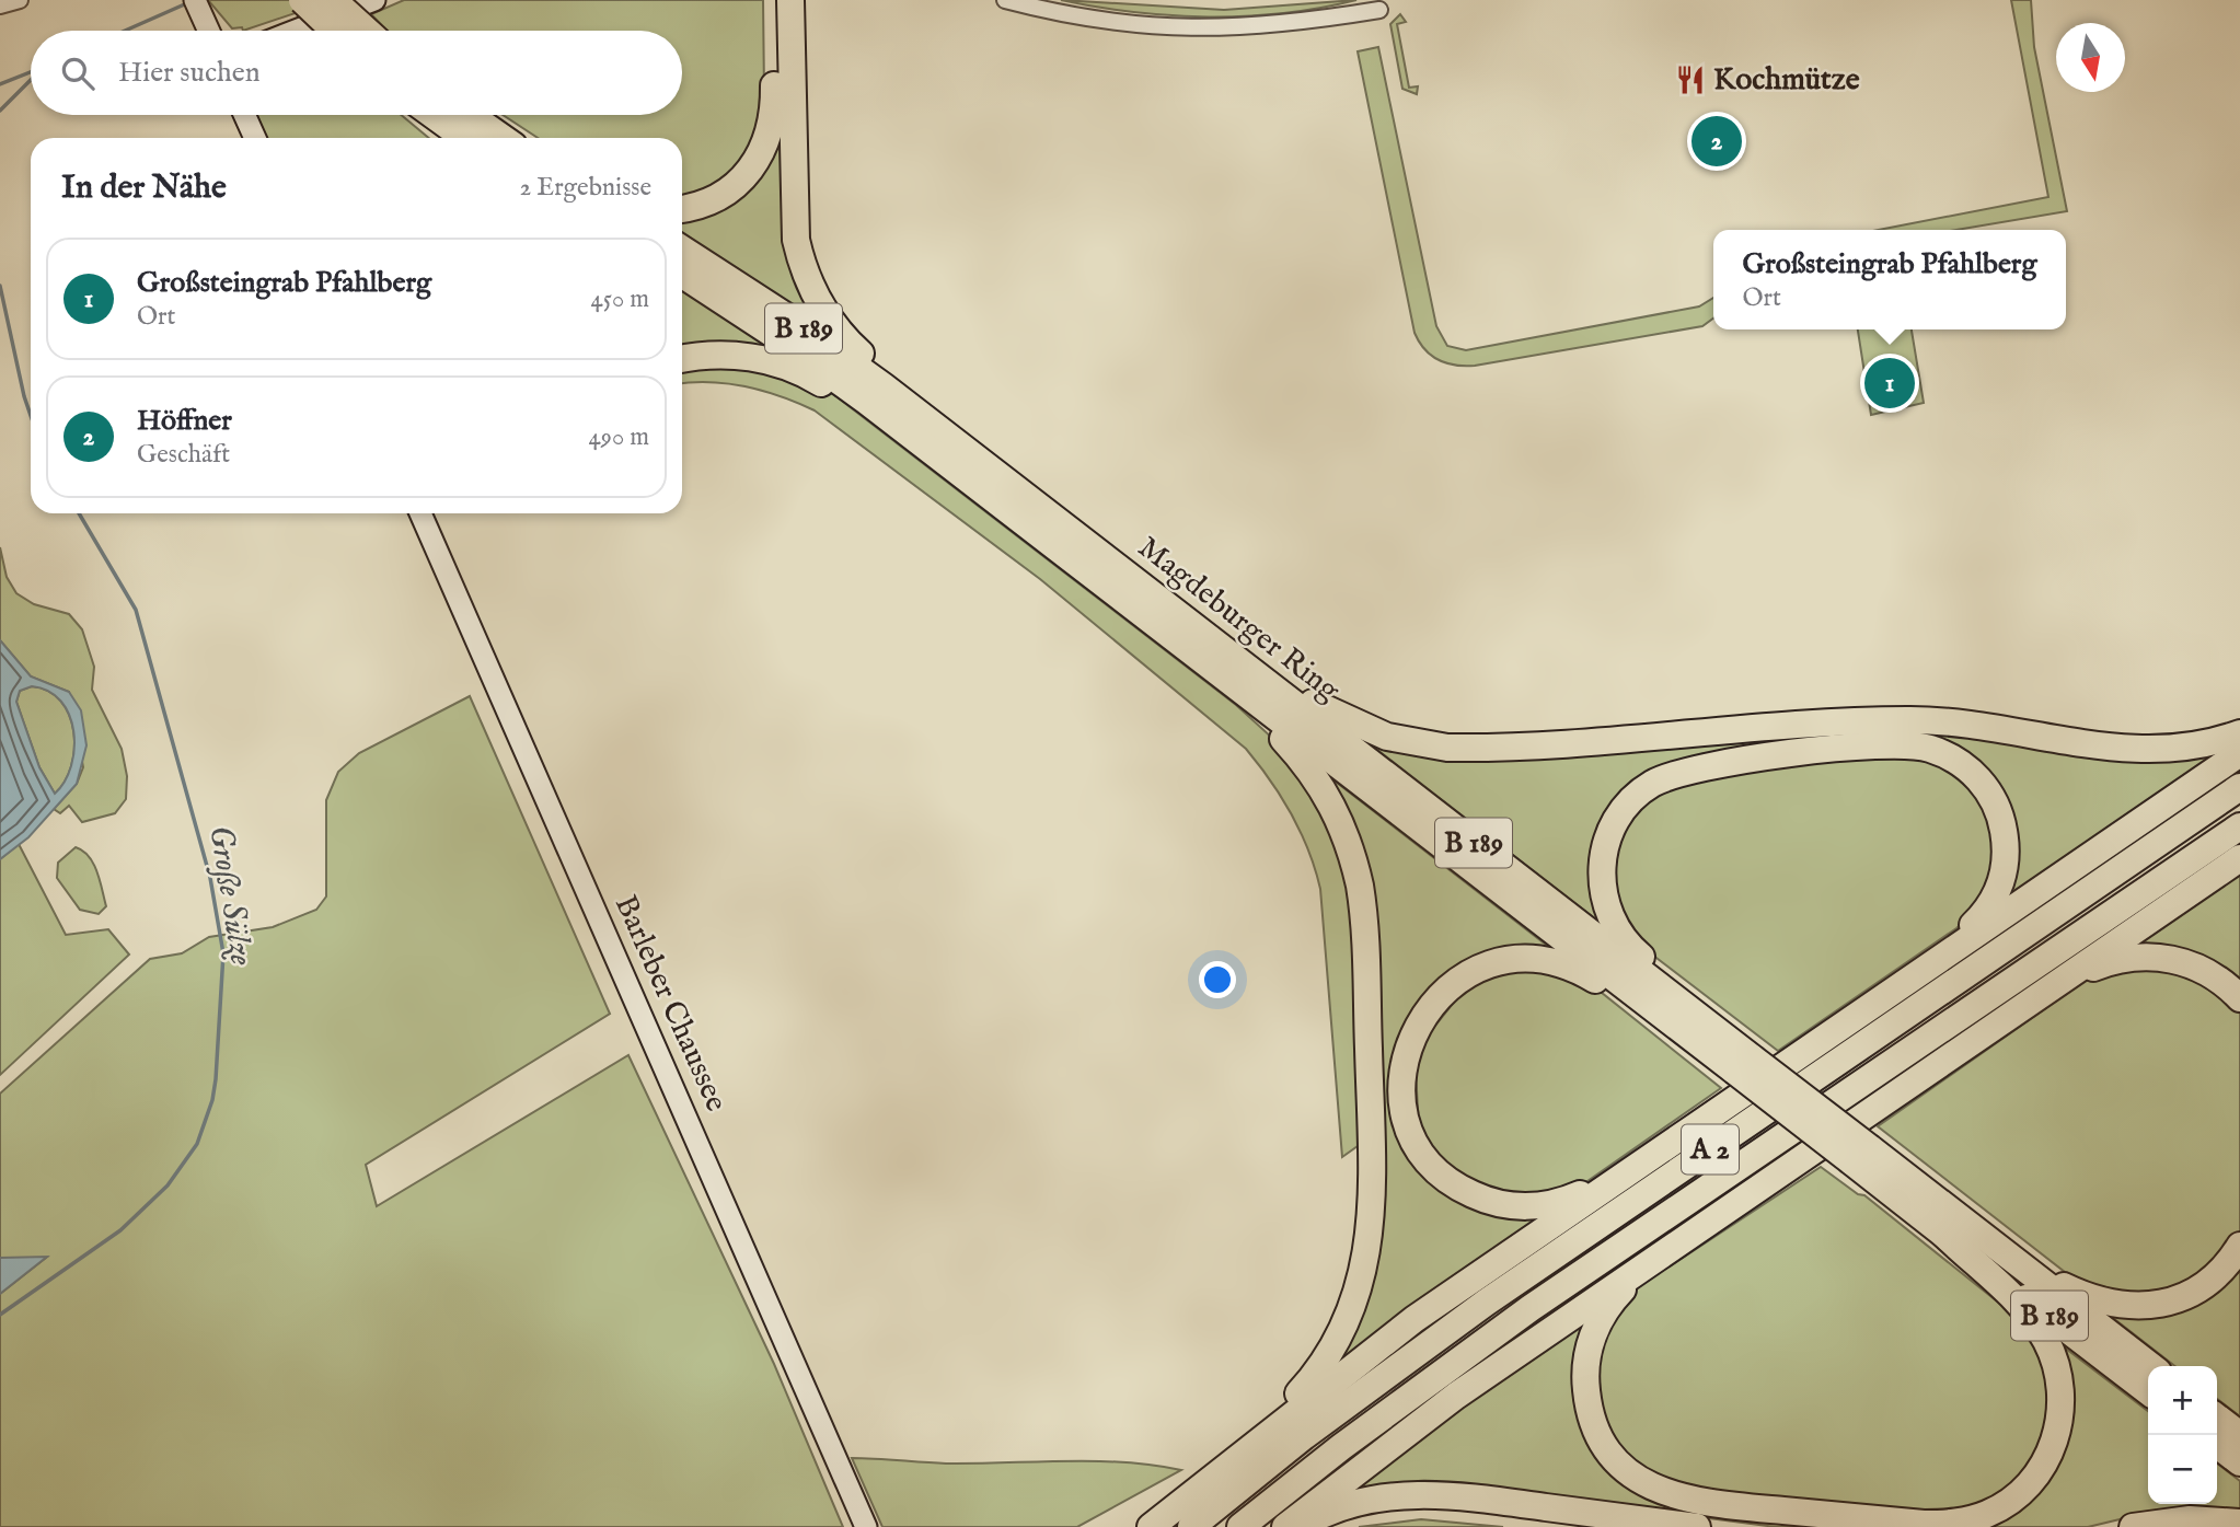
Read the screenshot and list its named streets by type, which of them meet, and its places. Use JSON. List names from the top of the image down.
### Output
{
  "streets": {
    "highway": ["B 189", "Magdeburger Ring", "A 2"],
    "street": ["Barleber Chaussee"]
  },
  "crossings": [
    ["B 189", "Magdeburger Ring"]
  ],
  "water": ["Große Sülze"],
  "places": {
    "restaurant": ["Kochmütze"]
  },
  "north": "bottom",
  "page": {
    "search": "Hier suchen",
    "pins": ["2", "1"],
    "heading": ["In der Nähe", "2 Ergebnisse"],
    "popup": ["Großsteingrab Pfahlberg", "Ort"],
    "list": [
      {
        "mark": "1",
        "name": "Großsteingrab Pfahlberg",
        "note": "Ort",
        "value": "450 m"
      },
      {
        "mark": "2",
        "name": "Höffner",
        "note": "Geschäft",
        "value": "490 m"
      }
    ],
    "map_buttons": ["+", "−"]
  }
}
